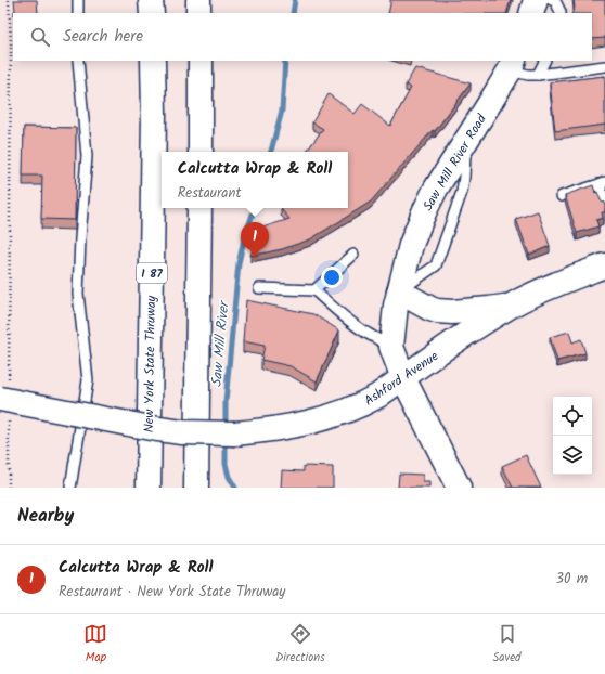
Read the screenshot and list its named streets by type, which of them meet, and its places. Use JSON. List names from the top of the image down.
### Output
{
  "streets": {
    "main road": [
      "Saw Mill River Road",
      "I 87",
      "New York State Thruway",
      "Ashford Avenue"
    ]
  },
  "crossings": [
    ["Saw Mill River Road", "Ashford Avenue"]
  ],
  "water": ["Saw Mill River"],
  "page": {
    "search": "Search here",
    "popup": ["Calcutta Wrap & Roll", "Restaurant"],
    "pins": "1",
    "heading": "Nearby",
    "list": [
      {
        "mark": "1",
        "name": "Calcutta Wrap & Roll",
        "note": "Restaurant · New York State Thruway",
        "value": "30 m"
      }
    ],
    "nav": ["Map", "Directions", "Saved"]
  }
}
